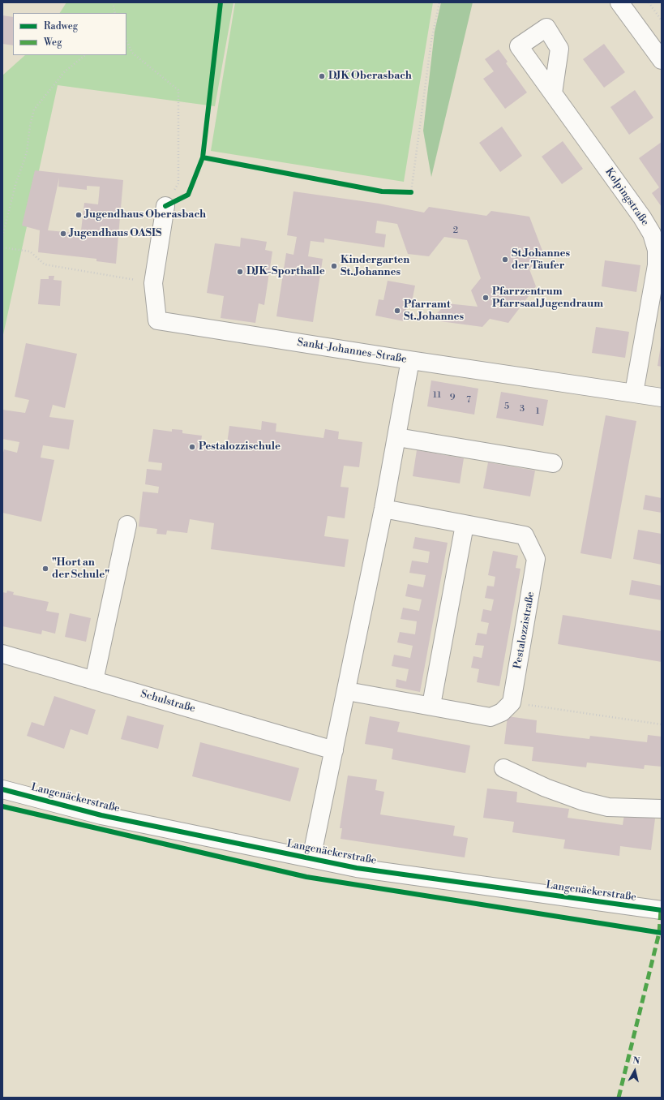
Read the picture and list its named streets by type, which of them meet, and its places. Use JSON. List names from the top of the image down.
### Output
{
  "streets": {
    "street": [
      "Kolpingstraße",
      "Sankt-Johannes-Straße",
      "Pestalozzistraße",
      "Schulstraße",
      "Langenäckerstraße"
    ]
  },
  "crossings": [
    ["Kolpingstraße", "Sankt-Johannes-Straße"]
  ],
  "places": [
    "DJK Oberasbach",
    "Jugendhaus Oberasbach",
    "Jugendhaus OASIS",
    "St.Johannes der Täufer",
    "Kindergarten St. Johannes",
    "DJK-Sporthalle",
    "Pfarrzentrum Pfarrsaal Jugendraum",
    "Pfarramt St. Johannes",
    "Pestalozzischule",
    "\"Hort an der Schule\""
  ],
  "house_numbers": [
    "2",
    "11",
    "9",
    "7",
    "5",
    "3",
    "1"
  ],
  "legend": ["Radweg", "Weg"],
  "north": "top"
}
